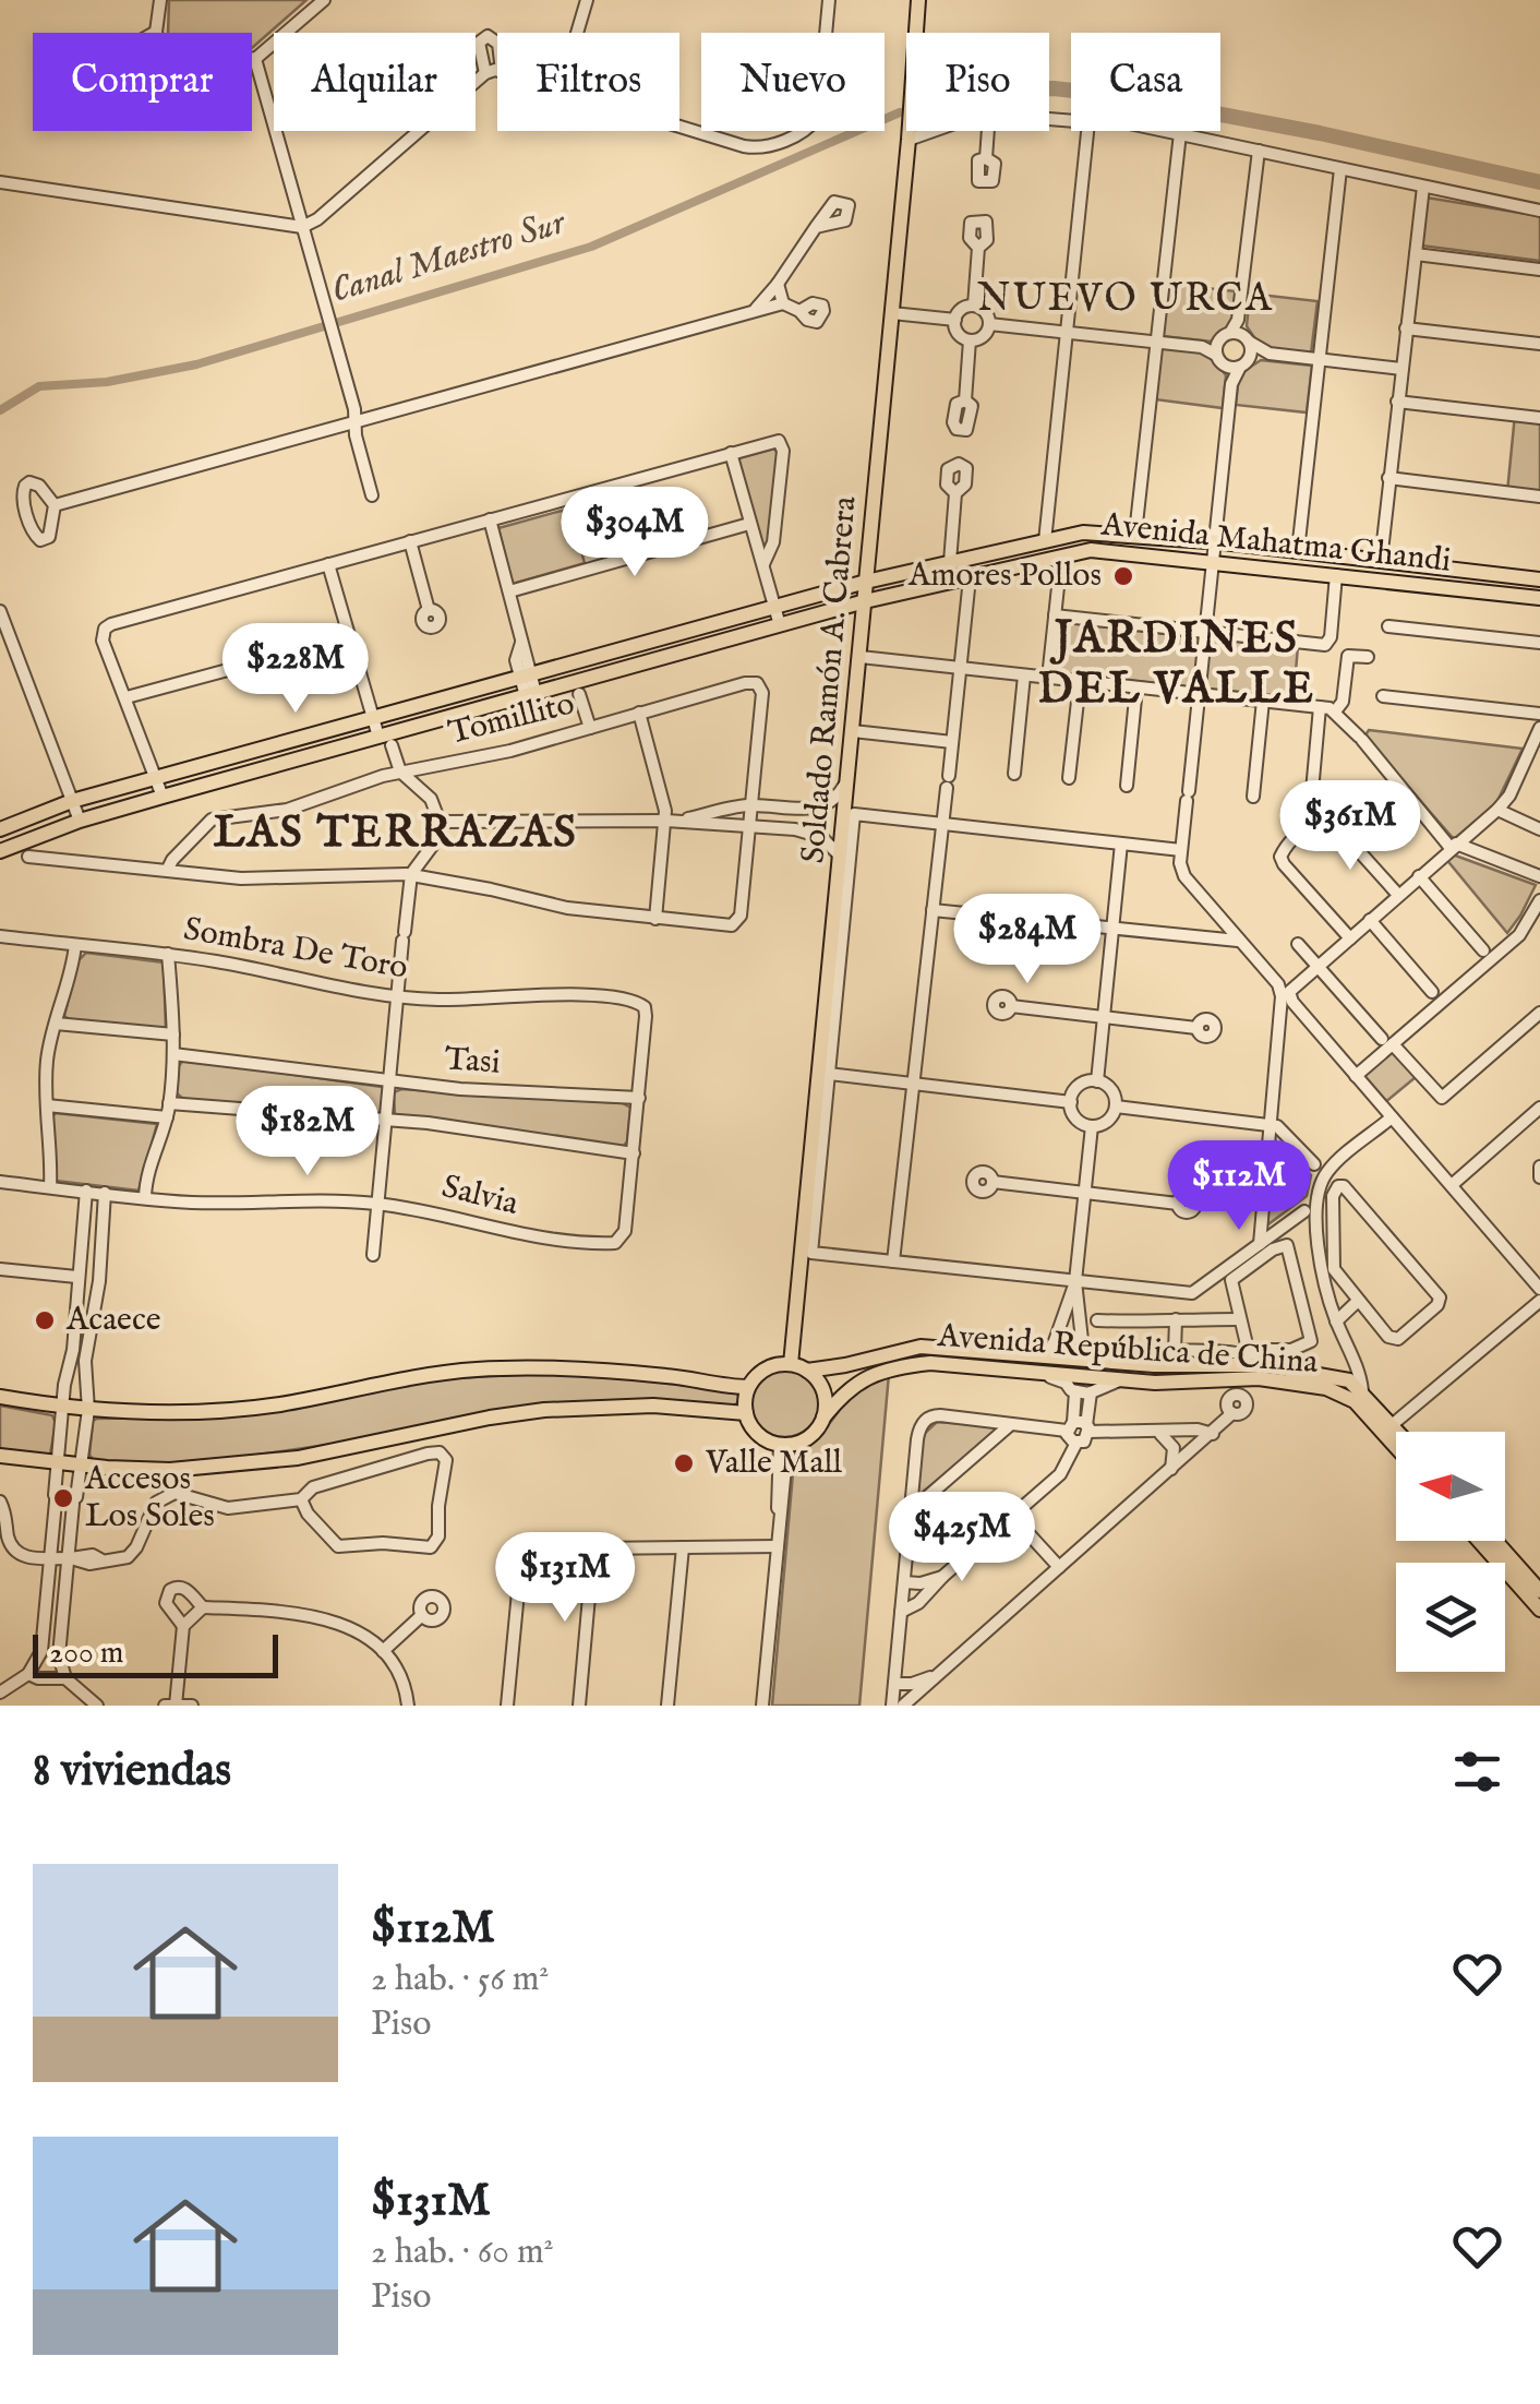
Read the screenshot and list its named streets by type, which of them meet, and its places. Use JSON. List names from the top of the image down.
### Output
{
  "streets": {
    "main road": ["Avenida Mahatma Ghandi", "Soldado Ramón A. Cabrera", "Avenida República de China"],
    "street": [
      "Tomillito",
      "Sombra De Toro",
      "Tasi",
      "Salvia"
    ]
  },
  "crossings": [
    ["Avenida Mahatma Ghandi", "Soldado Ramón A. Cabrera"],
    ["Soldado Ramón A. Cabrera", "Avenida República de China"],
    ["Sombra De Toro", "Tasi"]
  ],
  "districts": ["NUEVO URCA", "JARDINES DEL VALLE", "LAS TERRAZAS"],
  "water": ["Canal Maestro Sur"],
  "places": [
    "Amores Pollos",
    "Acaece",
    "Valle Mall",
    "Accesos Los Soles"
  ],
  "scale_bar": "200 m",
  "north": "left",
  "page": {
    "chip": [
      "Comprar",
      "Alquilar",
      "Filtros",
      "Nuevo",
      "Piso",
      "Casa"
    ],
    "price": [
      "$304M",
      "$228M",
      "$361M",
      "$284M",
      "$182M",
      "$112M",
      "$425M",
      "$131M"
    ],
    "scale": "200 m",
    "heading": "8 viviendas",
    "list": [
      {
        "name": "$112M",
        "note": "2 hab. · 56 m² · Piso"
      },
      {
        "name": "$131M",
        "note": "2 hab. · 60 m² · Piso"
      }
    ]
  }
}
